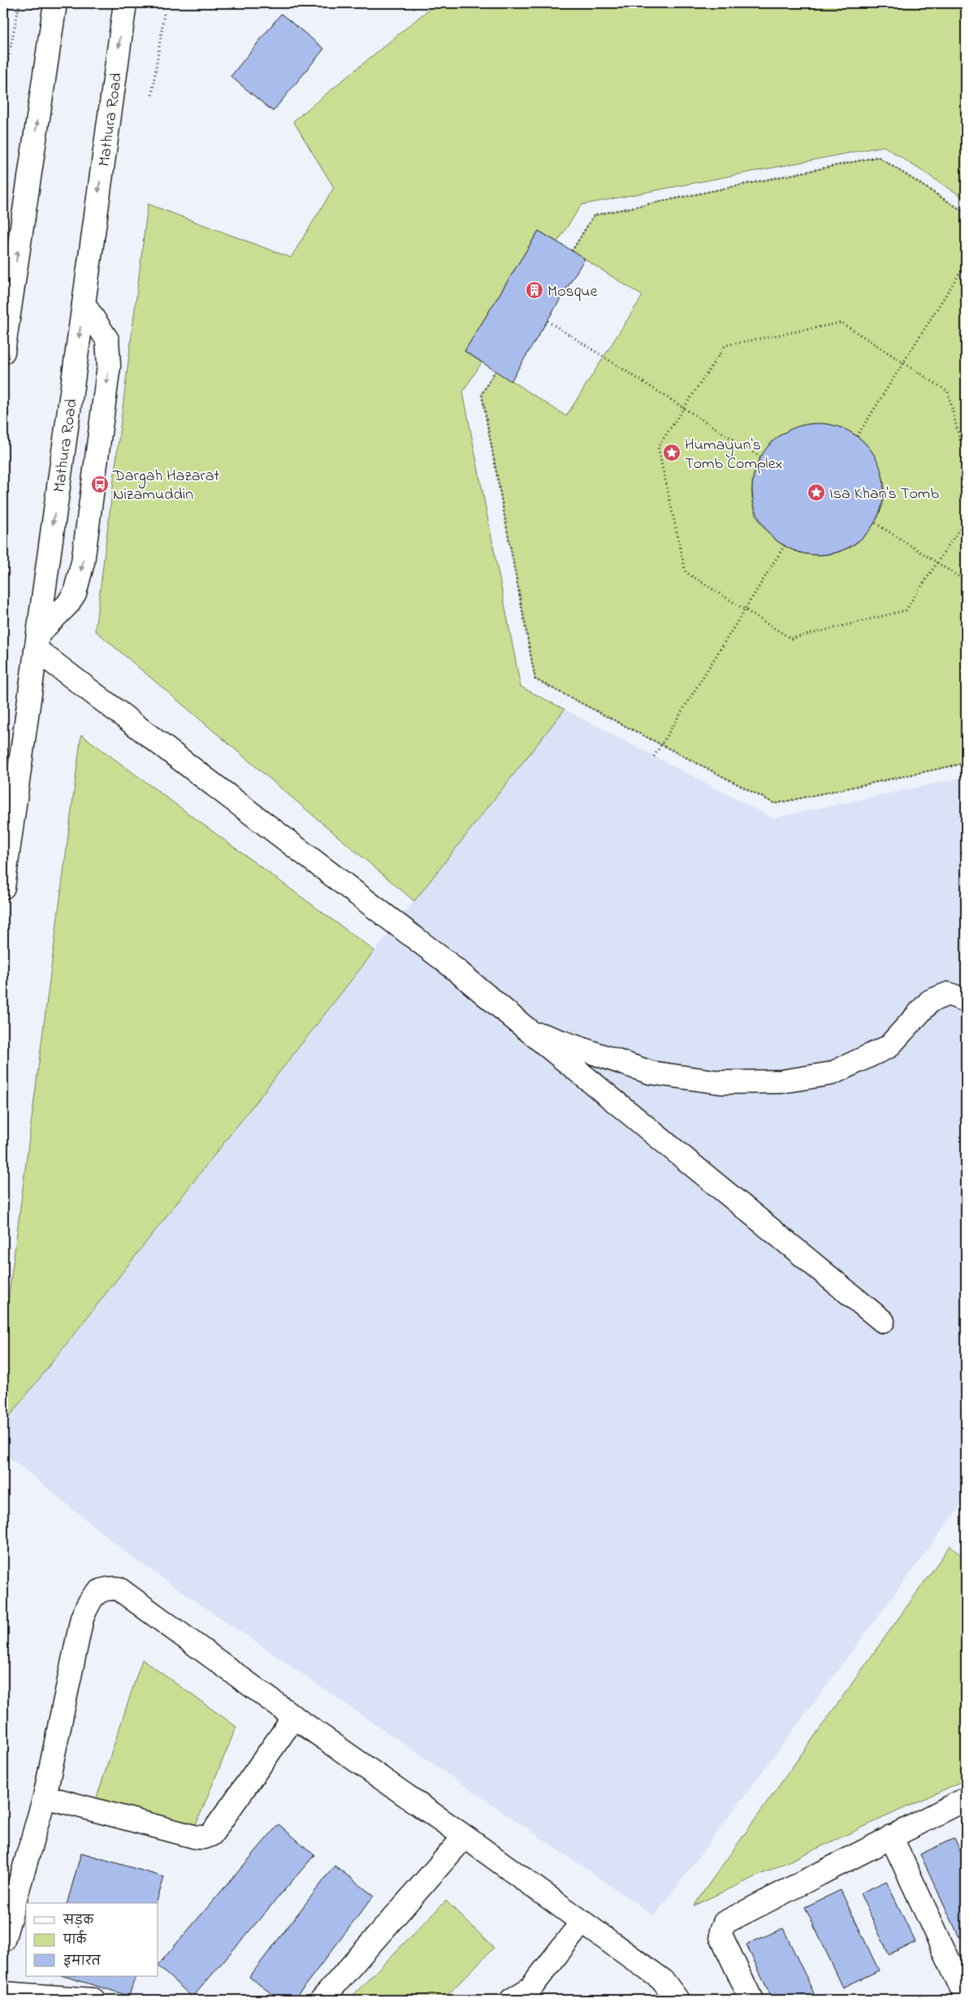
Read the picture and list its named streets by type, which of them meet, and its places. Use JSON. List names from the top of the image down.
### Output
{
  "streets": {
    "street": ["Mathura Road"]
  },
  "places": {
    "building": ["Mosque"],
    "place": ["Humayun's Tomb Complex", "Isa Khan's Tomb"],
    "bus stop": ["Dargah Hazarat Nizamuddin"]
  },
  "legend": ["सड़क", "पार्क", "इमारत"]
}
